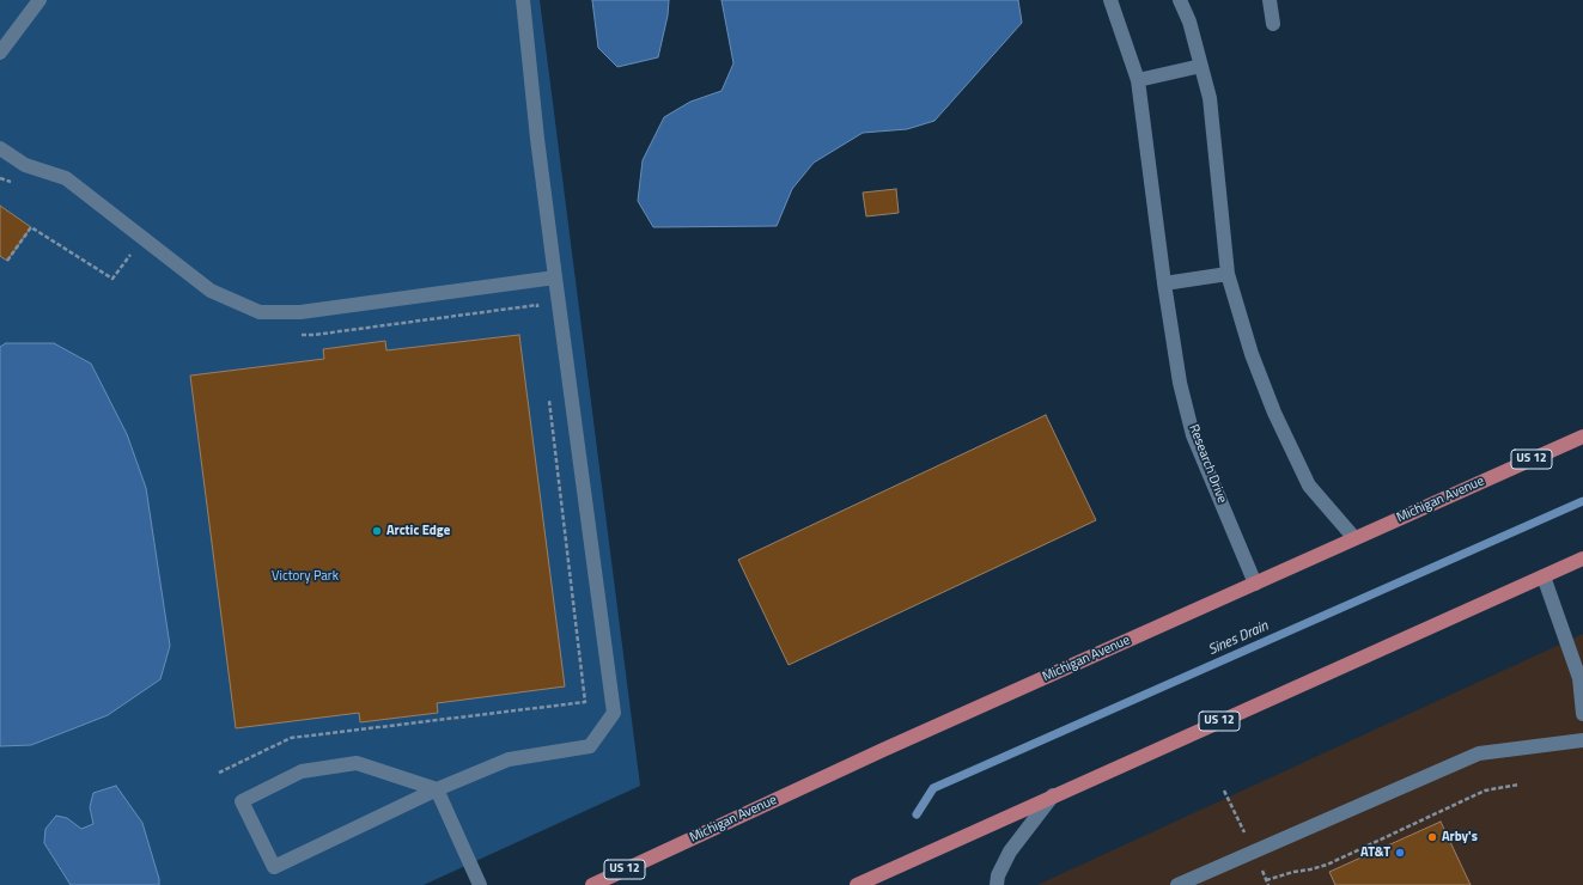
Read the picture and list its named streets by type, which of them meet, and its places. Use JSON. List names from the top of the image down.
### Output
{
  "streets": {
    "main road": ["US 12", "Michigan Avenue"],
    "street": ["Research Drive"]
  },
  "crossings": [
    ["Research Drive", "Michigan Avenue"]
  ],
  "water": ["Sines Drain"],
  "parks": ["Victory Park"],
  "places": ["Arctic Edge", "Arby's", "AT&T"]
}
